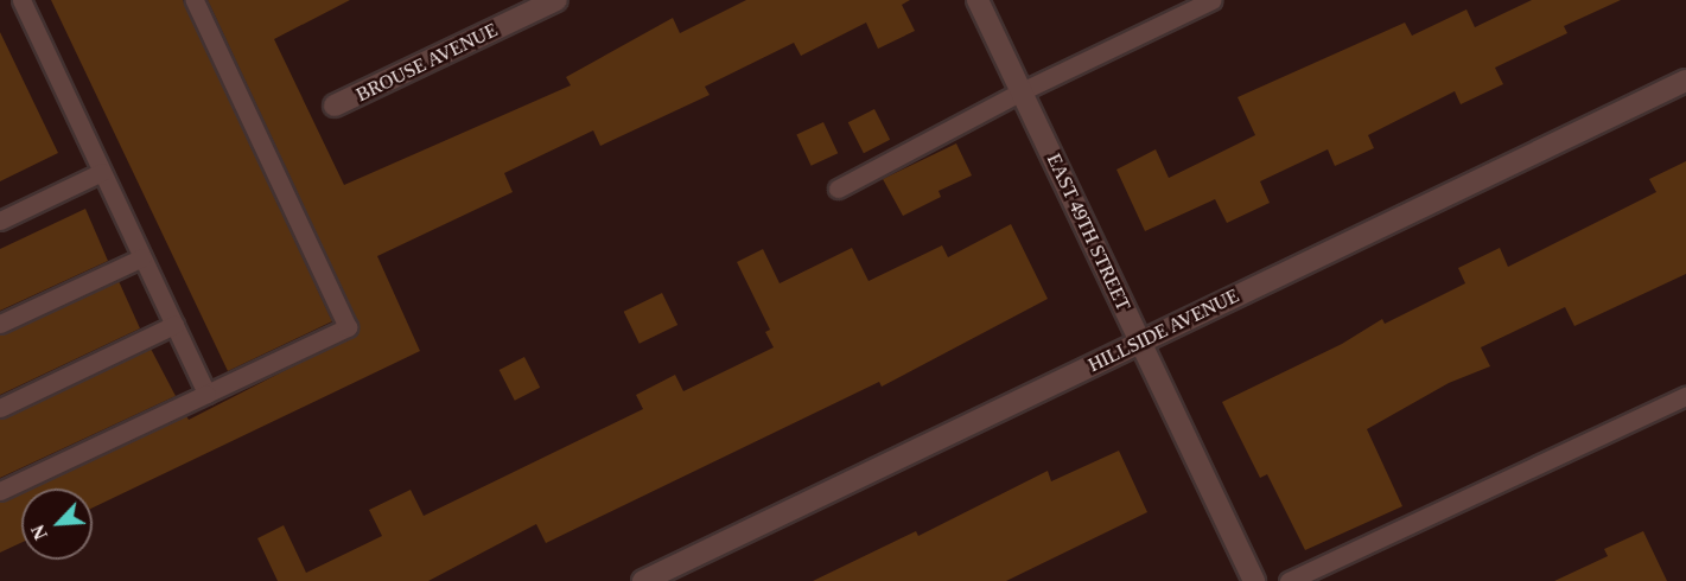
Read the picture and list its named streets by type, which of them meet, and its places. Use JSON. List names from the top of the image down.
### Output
{
  "streets": {
    "street": ["BROUSE AVENUE", "EAST 49TH STREET", "HILLSIDE AVENUE"]
  },
  "crossings": [
    ["EAST 49TH STREET", "HILLSIDE AVENUE"]
  ],
  "north": "bottom left"
}
